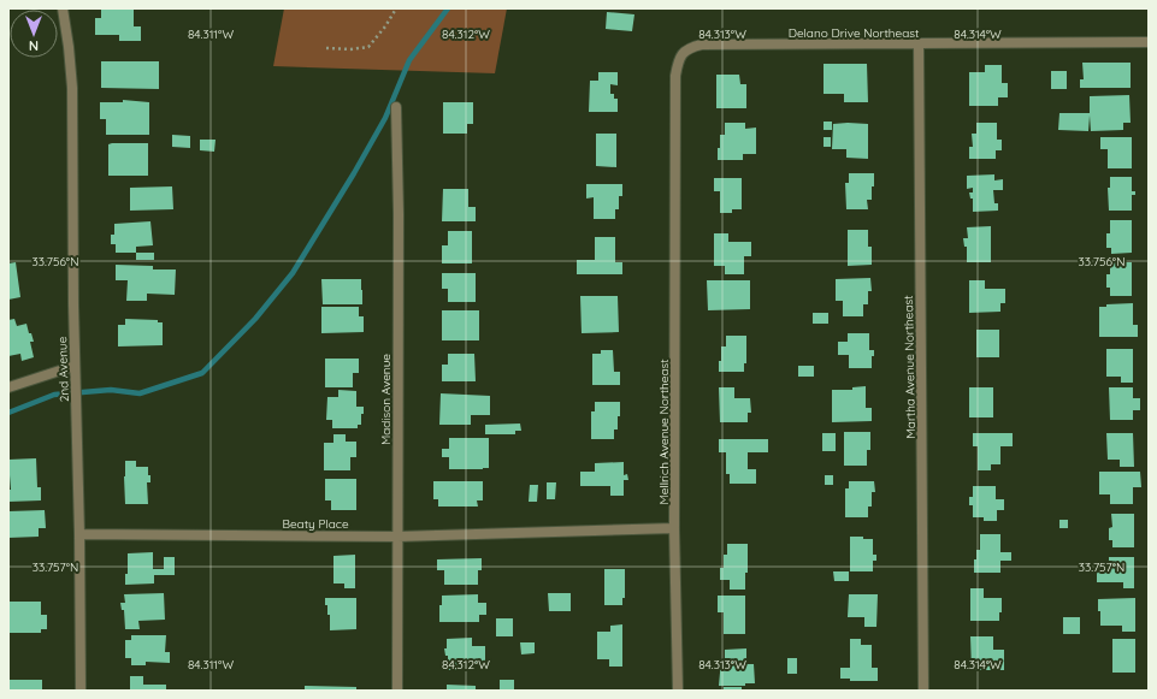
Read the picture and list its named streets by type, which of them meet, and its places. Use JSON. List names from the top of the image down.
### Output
{
  "streets": {
    "street": [
      "Delano Drive Northeast",
      "Martha Avenue Northeast",
      "2nd Avenue",
      "Madison Avenue",
      "Mellrich Avenue Northeast",
      "Beaty Place"
    ]
  },
  "crossings": [
    ["Delano Drive Northeast", "Martha Avenue Northeast"],
    ["Delano Drive Northeast", "Mellrich Avenue Northeast"],
    ["2nd Avenue", "Beaty Place"],
    ["Madison Avenue", "Beaty Place"],
    ["Mellrich Avenue Northeast", "Beaty Place"]
  ],
  "north": "bottom",
  "coordinates": [
    "84.311°W",
    "84.312°W",
    "84.313°W",
    "84.314°W",
    "33.756°N",
    "33.757°N"
  ]
}
